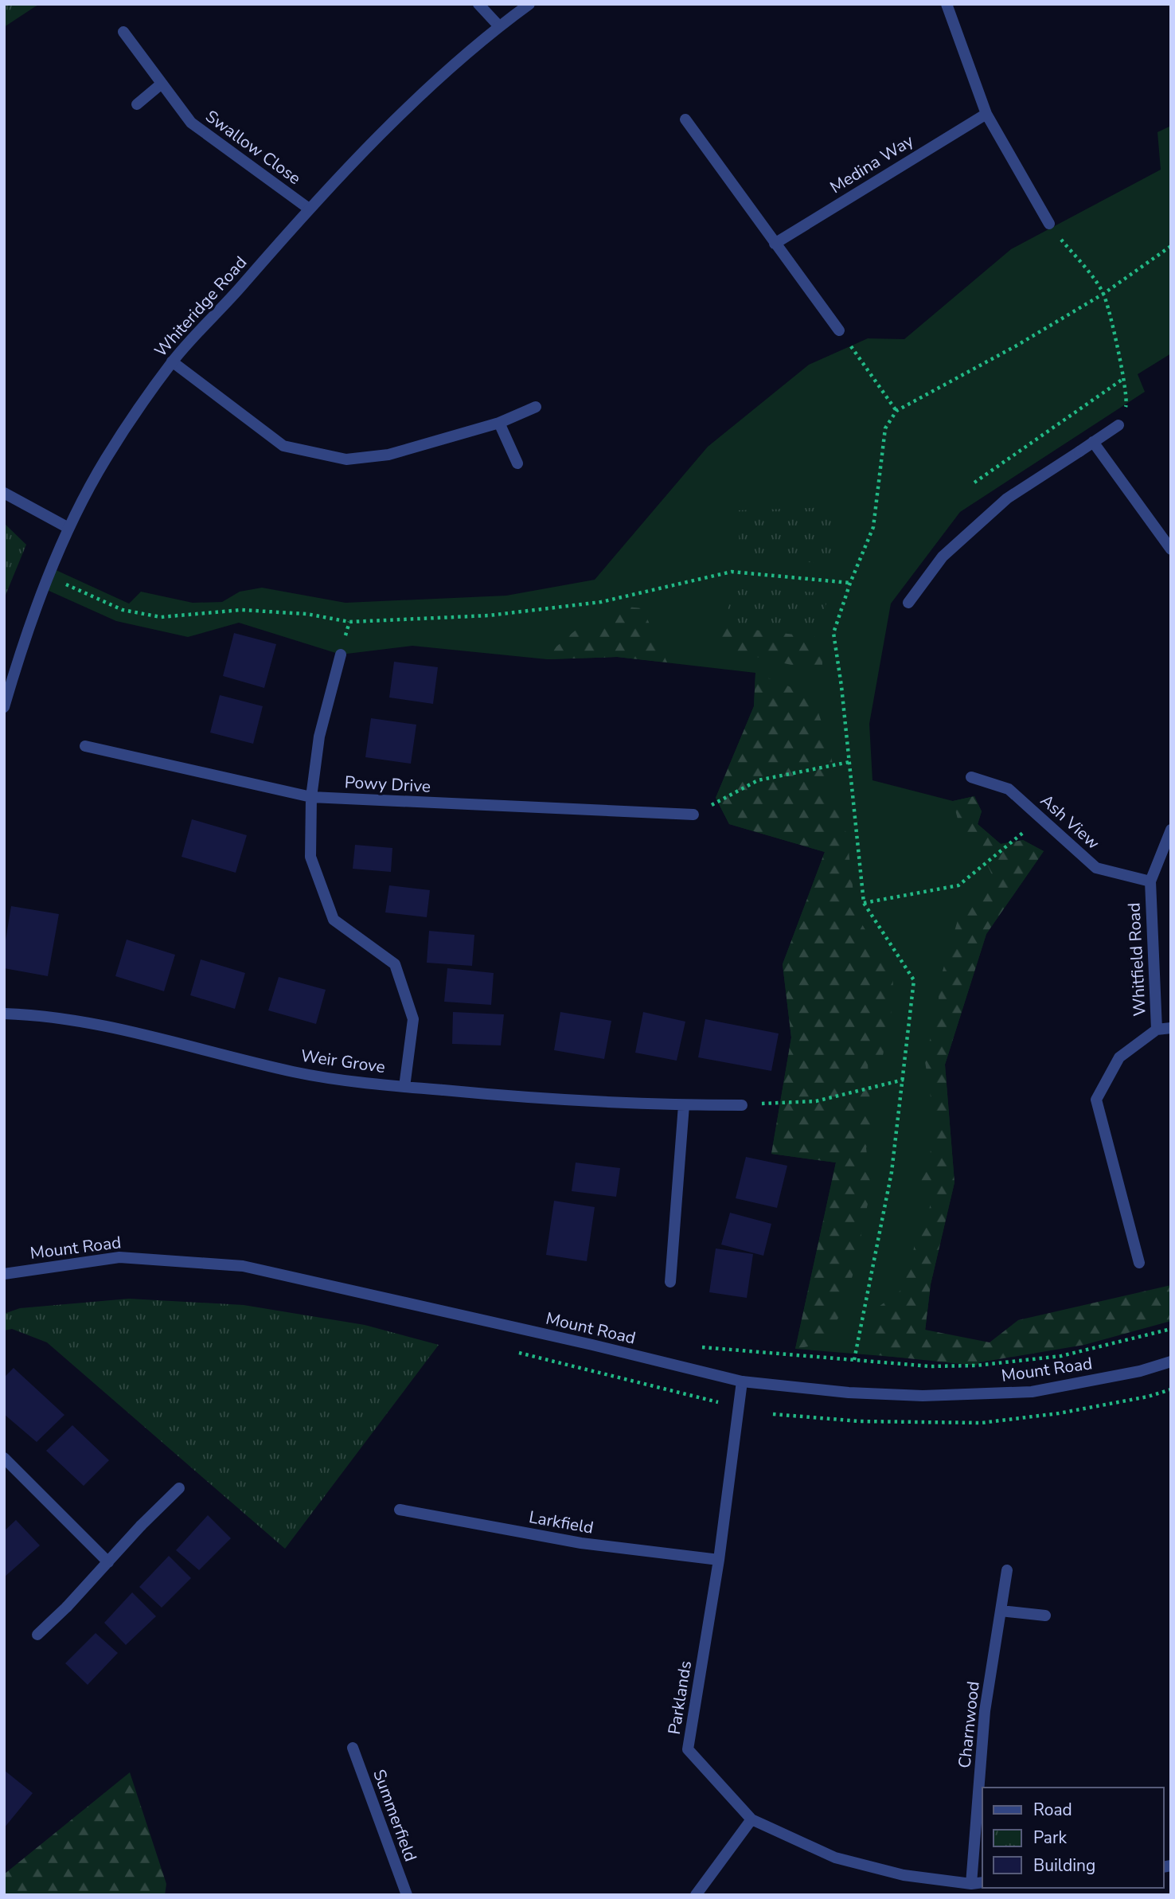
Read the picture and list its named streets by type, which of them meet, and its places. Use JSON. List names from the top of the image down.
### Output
{
  "streets": {
    "street": [
      "Swallow Close",
      "Medina Way",
      "Whiteridge Road",
      "Powy Drive",
      "Ash View",
      "Whitfield Road",
      "Weir Grove",
      "Mount Road",
      "Larkfield",
      "Parklands",
      "Charnwood",
      "Summerfield"
    ]
  },
  "crossings": [
    ["Swallow Close", "Whiteridge Road"],
    ["Ash View", "Whitfield Road"],
    ["Mount Road", "Parklands"],
    ["Larkfield", "Parklands"],
    ["Parklands", "Charnwood"]
  ],
  "legend": ["Road", "Park", "Building"]
}
